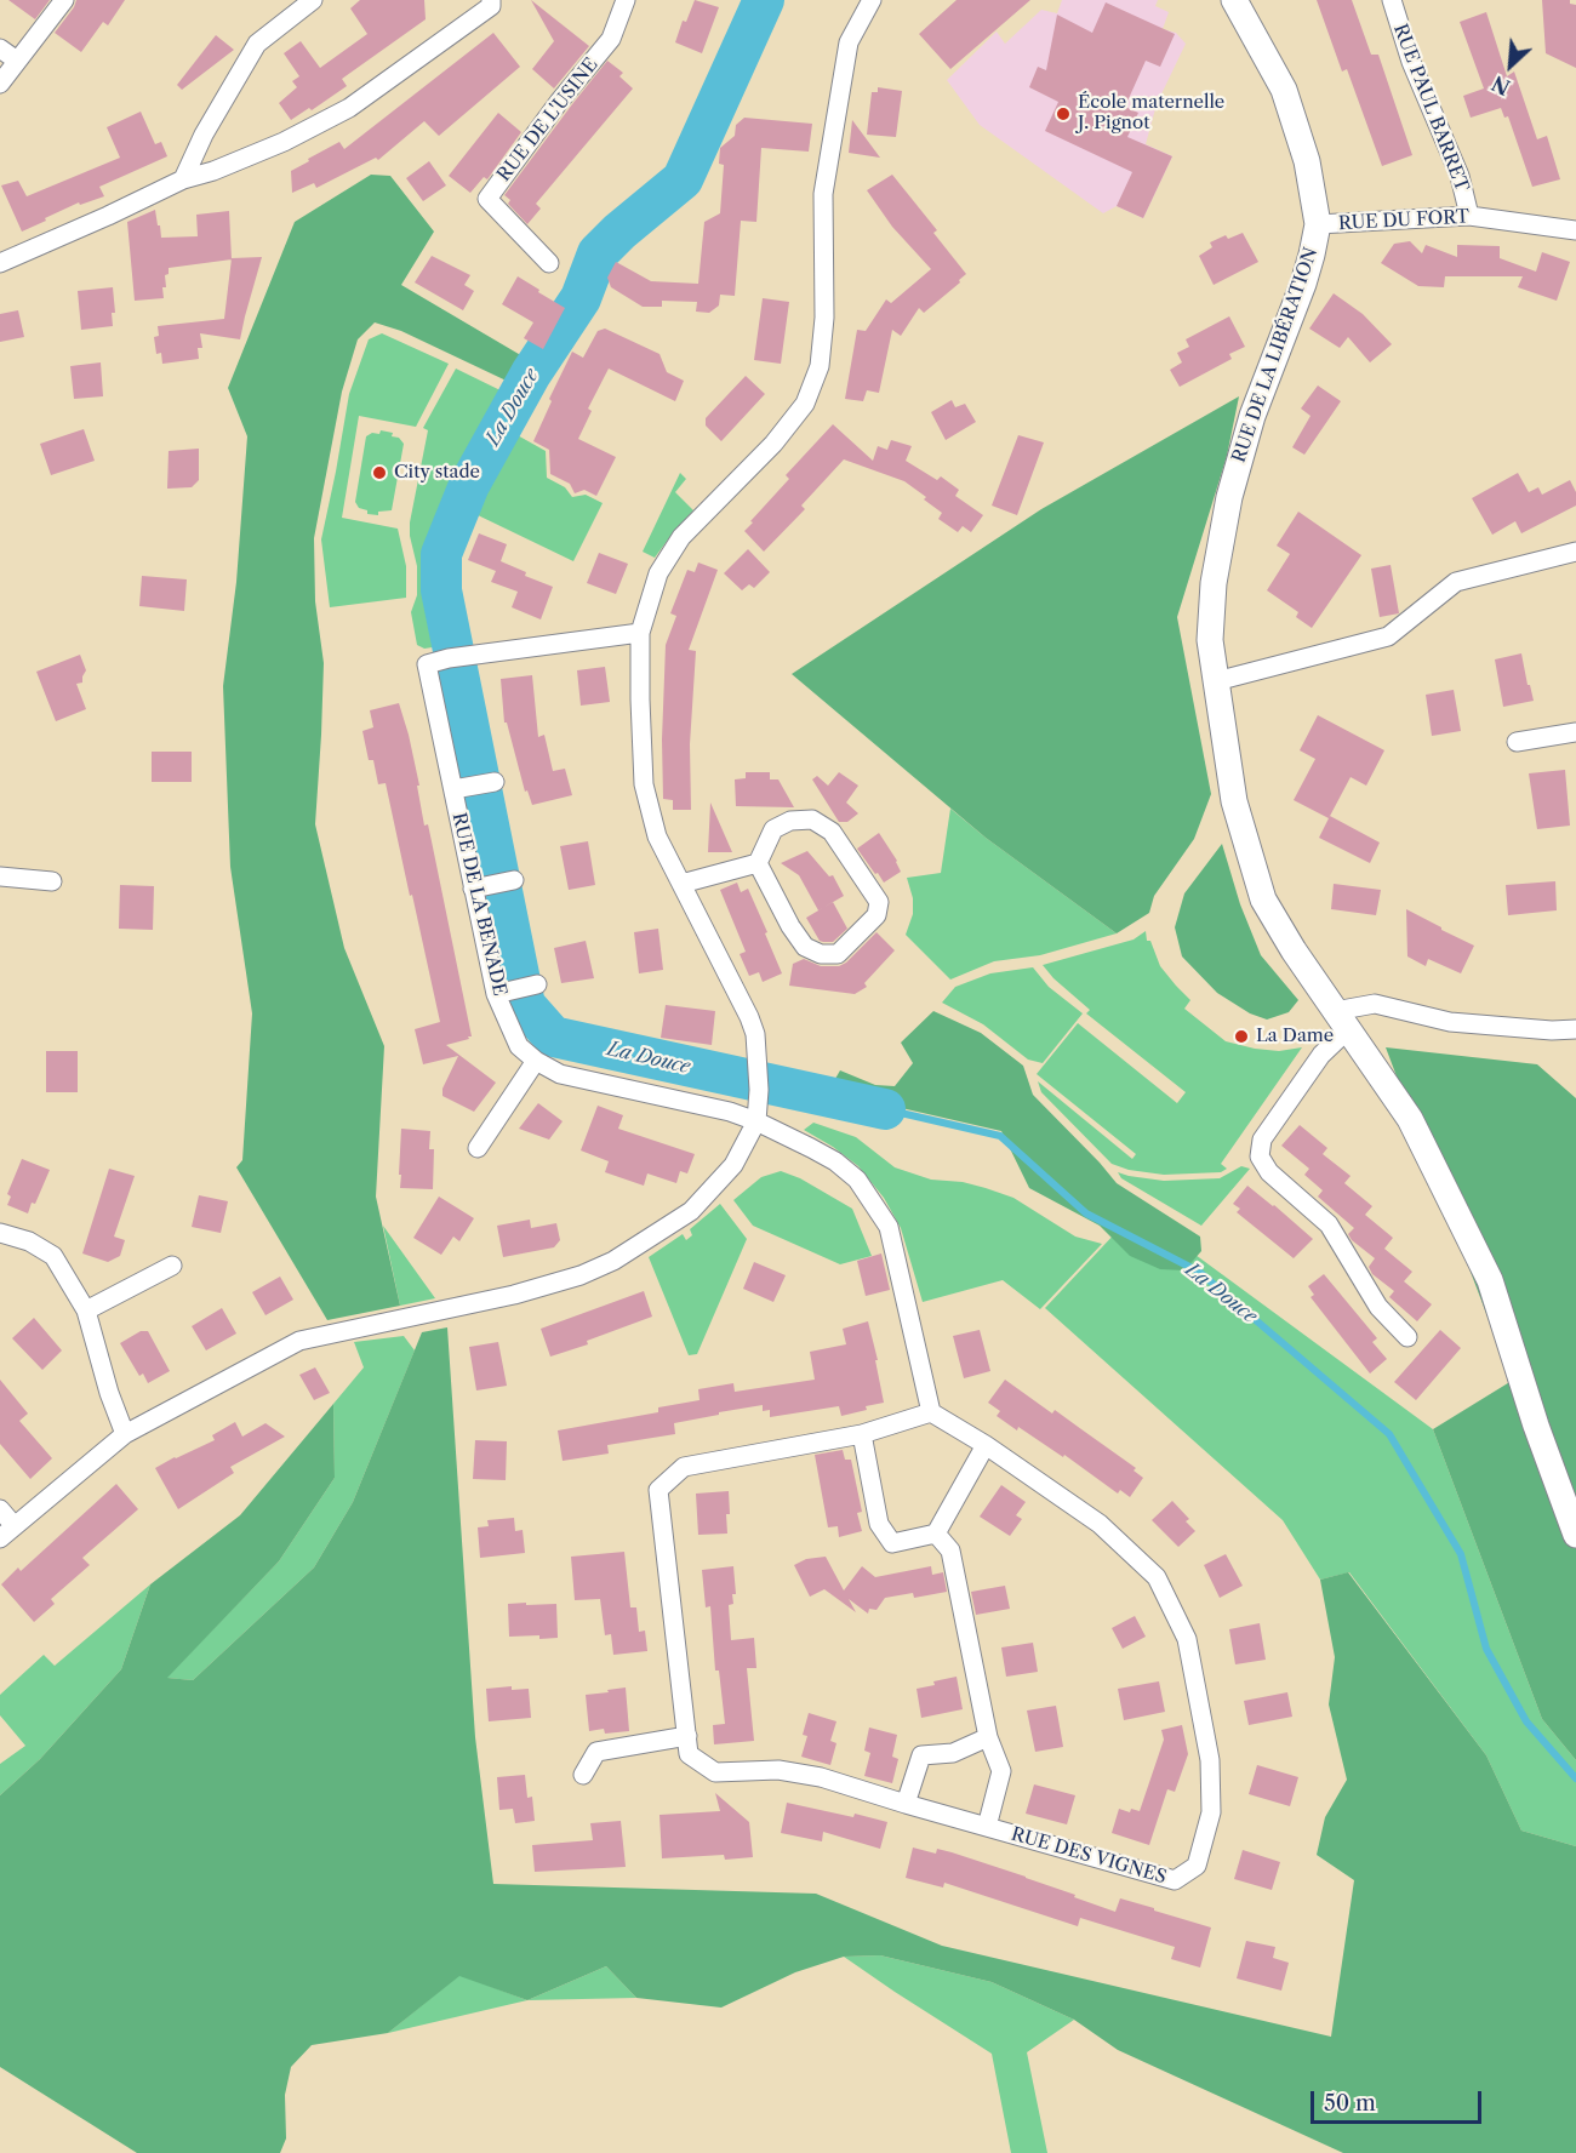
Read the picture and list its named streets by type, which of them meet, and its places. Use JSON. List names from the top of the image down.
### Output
{
  "streets": {
    "street": [
      "RUE PAUL BARRET",
      "RUE DE L'USINE",
      "RUE DU FORT",
      "RUE DE LA LIBÉRATION",
      "RUE DE LA BENADE",
      "RUE DES VIGNES"
    ]
  },
  "crossings": [
    ["RUE PAUL BARRET", "RUE DU FORT"],
    ["RUE DU FORT", "RUE DE LA LIBÉRATION"]
  ],
  "water": ["La Douce"],
  "places": ["École maternelle J. Pignot", "City stade", "La Dame"],
  "scale_bar": "50 m",
  "north": "bottom left"
}
